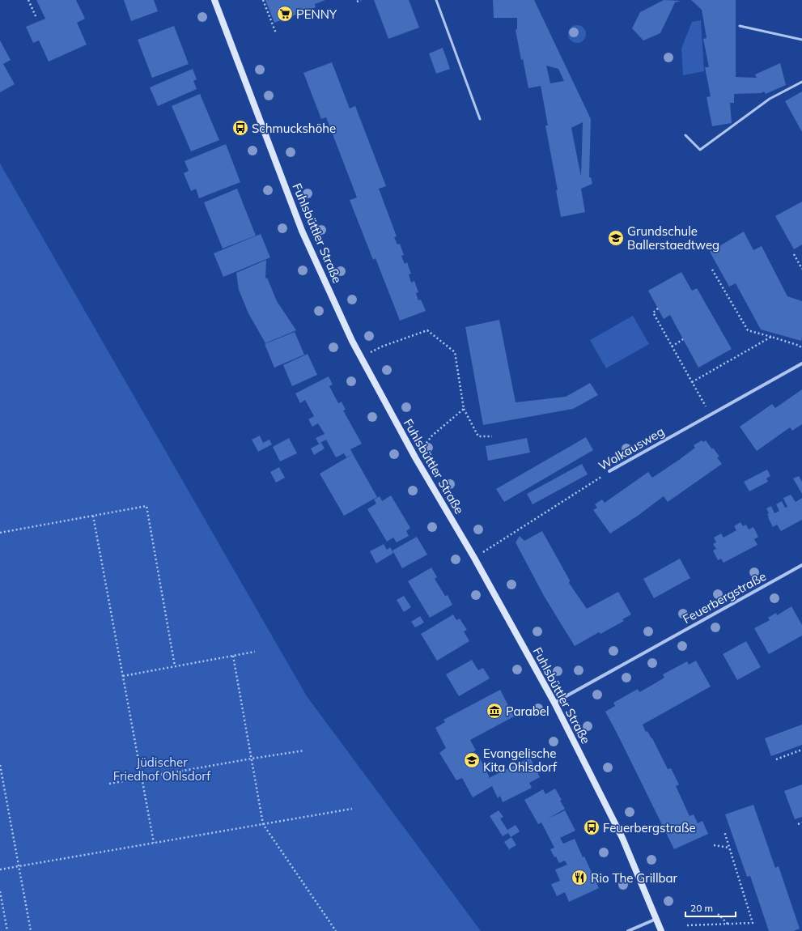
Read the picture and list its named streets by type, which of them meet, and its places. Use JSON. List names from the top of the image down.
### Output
{
  "streets": {
    "main road": ["Fuhlsbüttler Straße"],
    "street": ["Wolkausweg", "Feuerbergstraße"]
  },
  "crossings": [
    ["Fuhlsbüttler Straße", "Wolkausweg"],
    ["Fuhlsbüttler Straße", "Feuerbergstraße"]
  ],
  "parks": ["Jüdischer Friedhof Ohlsdorf"],
  "places": {
    "supermarket": ["PENNY"],
    "bus stop": ["Schmuckshöhe", "Feuerbergstraße"],
    "school or university": ["Grundschule Ballerstaedtweg", "Evangelische Kita Ohlsdorf"],
    "museum": ["Parabel"],
    "restaurant": ["Rio The Grillbar"]
  },
  "scale_bar": "20 m"
}
